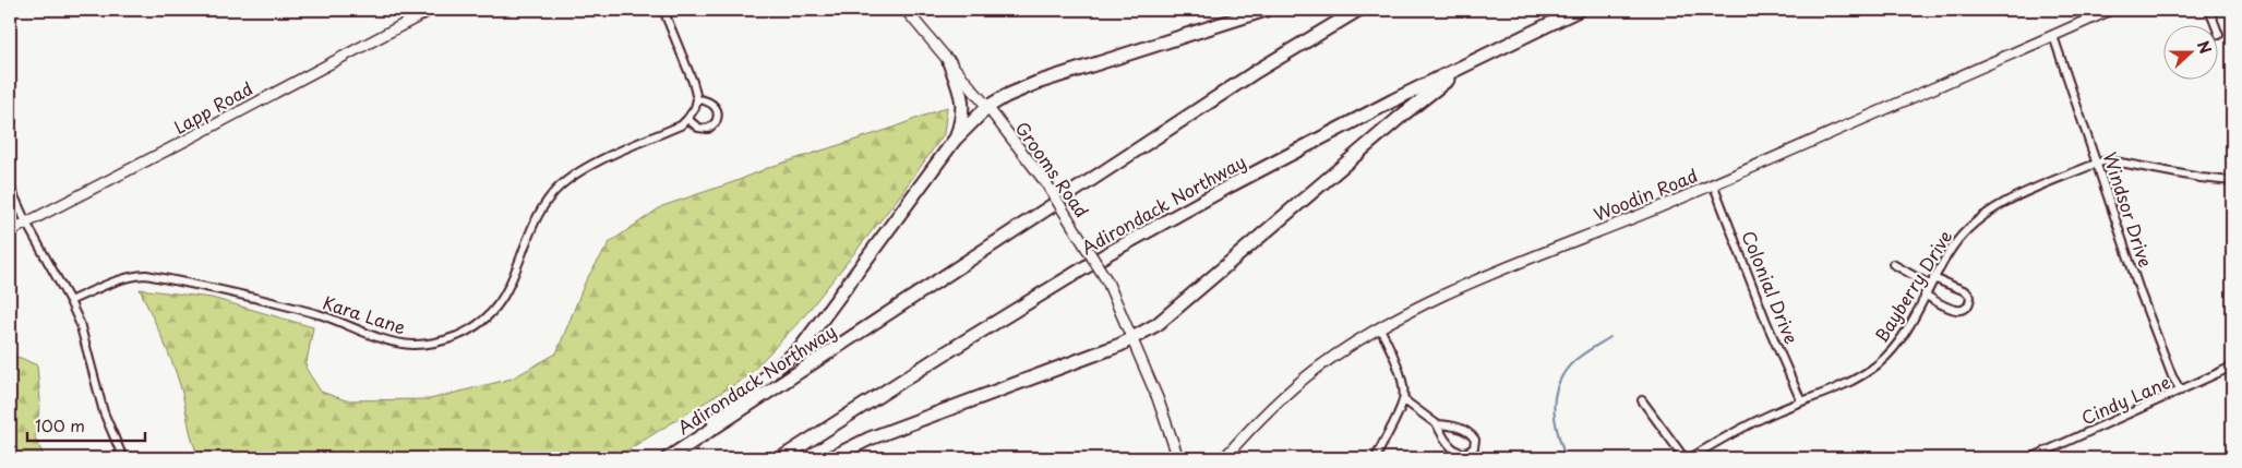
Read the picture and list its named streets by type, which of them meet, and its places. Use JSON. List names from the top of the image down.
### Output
{
  "streets": {
    "highway": ["Adirondack Northway"],
    "street": [
      "Lapp Road",
      "Grooms Road",
      "Woodin Road",
      "Windsor Drive",
      "Bayberry Drive",
      "Colonial Drive",
      "Kara Lane",
      "Cindy Lane"
    ]
  },
  "crossings": [
    ["Woodin Road", "Windsor Drive"],
    ["Woodin Road", "Colonial Drive"],
    ["Windsor Drive", "Bayberry Drive"],
    ["Windsor Drive", "Cindy Lane"],
    ["Bayberry Drive", "Colonial Drive"]
  ],
  "scale_bar": "100 m",
  "north": "right"
}
